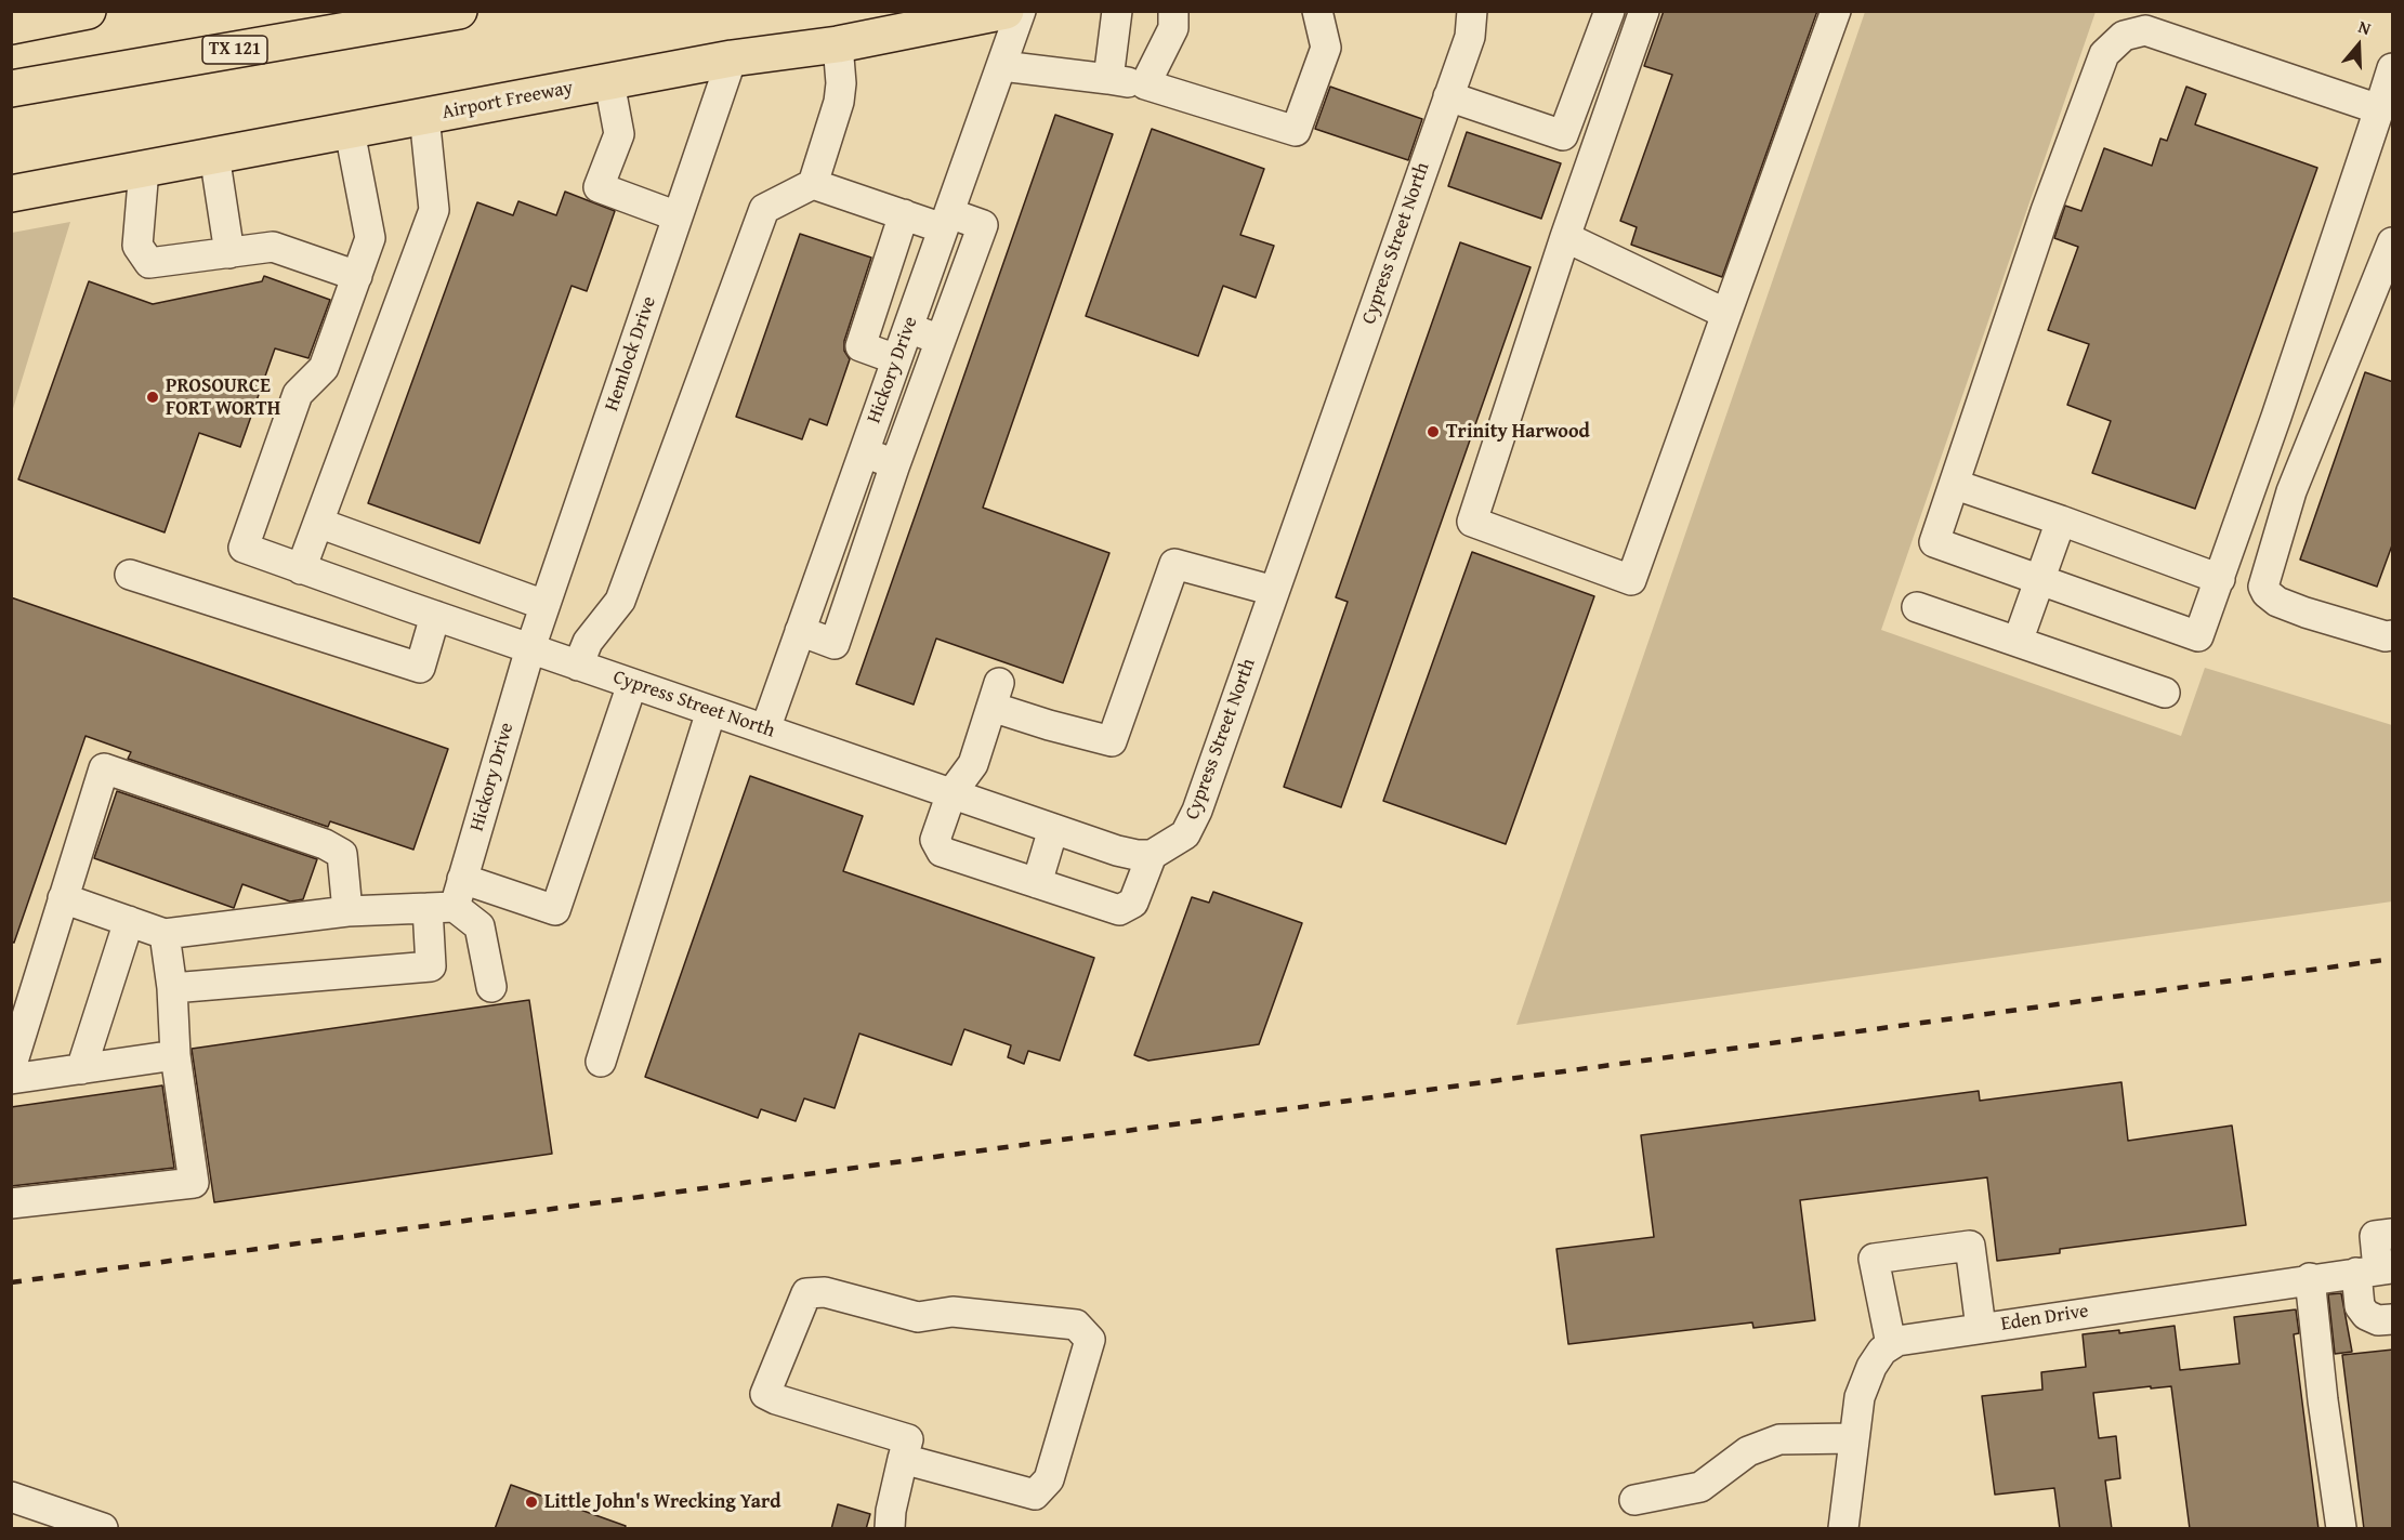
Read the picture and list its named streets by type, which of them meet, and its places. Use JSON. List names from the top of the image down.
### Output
{
  "streets": {
    "main road": ["TX 121", "Airport Freeway"],
    "street": [
      "Cypress Street North",
      "Hemlock Drive",
      "Hickory Drive",
      "Eden Drive"
    ]
  },
  "crossings": [
    ["Airport Freeway", "Hemlock Drive"],
    ["Cypress Street North", "Hemlock Drive"],
    ["Cypress Street North", "Hickory Drive"],
    ["Hemlock Drive", "Hickory Drive"]
  ],
  "places": ["PROSOURCE FORT WORTH", "Trinity Harwood", "Little John's Wrecking Yard"],
  "north": "top"
}
